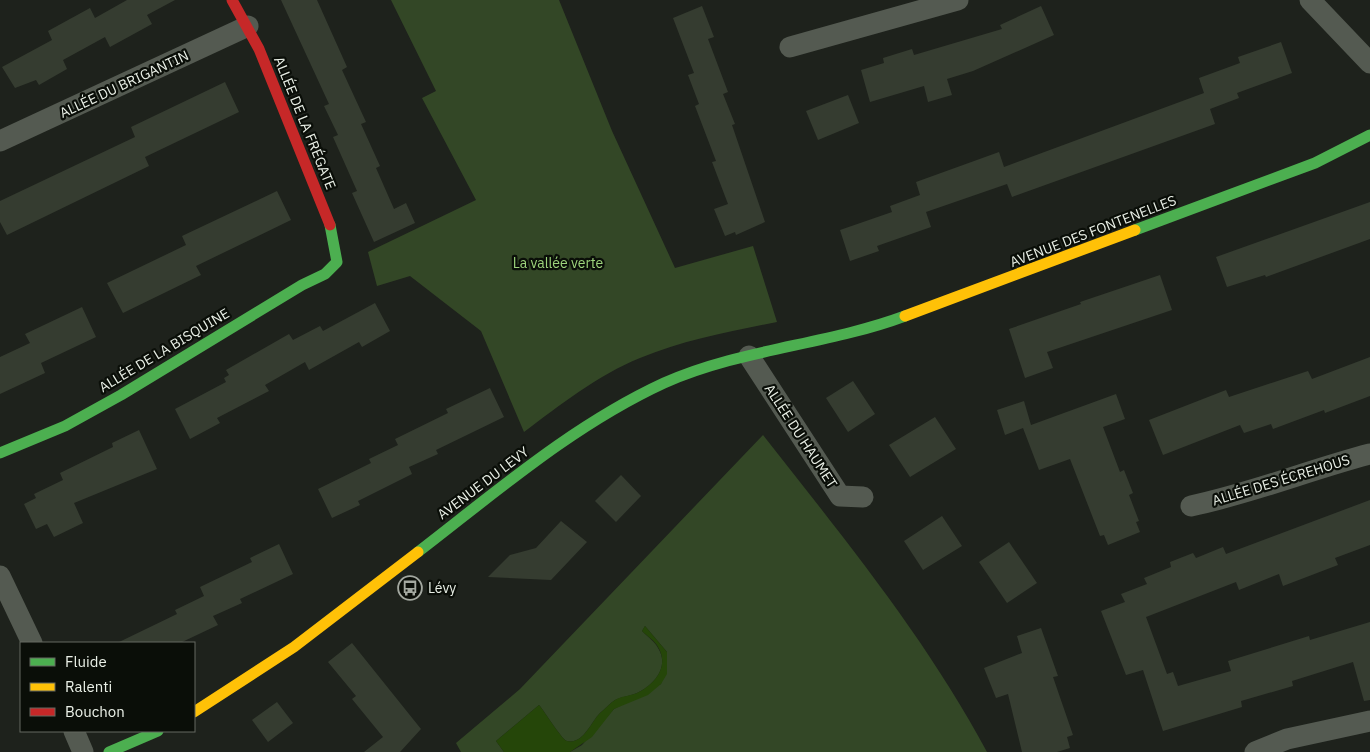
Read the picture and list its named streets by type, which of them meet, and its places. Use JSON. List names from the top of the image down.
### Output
{
  "streets": {
    "street": [
      "ALLÉE DU BRIGANTIN",
      "ALLÉE DE LA FRÉGATE",
      "AVENUE DES FONTENELLES",
      "ALLÉE DE LA BISQUINE",
      "ALLÉE DU HAUMET",
      "ALLÉE DES ÉCREHOUS",
      "AVENUE DU LEVY"
    ]
  },
  "crossings": [
    ["ALLÉE DU BRIGANTIN", "ALLÉE DE LA FRÉGATE"],
    ["ALLÉE DE LA FRÉGATE", "ALLÉE DE LA BISQUINE"],
    ["AVENUE DES FONTENELLES", "AVENUE DU LEVY"],
    ["ALLÉE DU HAUMET", "AVENUE DU LEVY"]
  ],
  "parks": ["La vallée verte"],
  "places": {
    "bus stop": ["Lévy"]
  },
  "legend": ["Fluide", "Ralenti", "Bouchon"]
}
